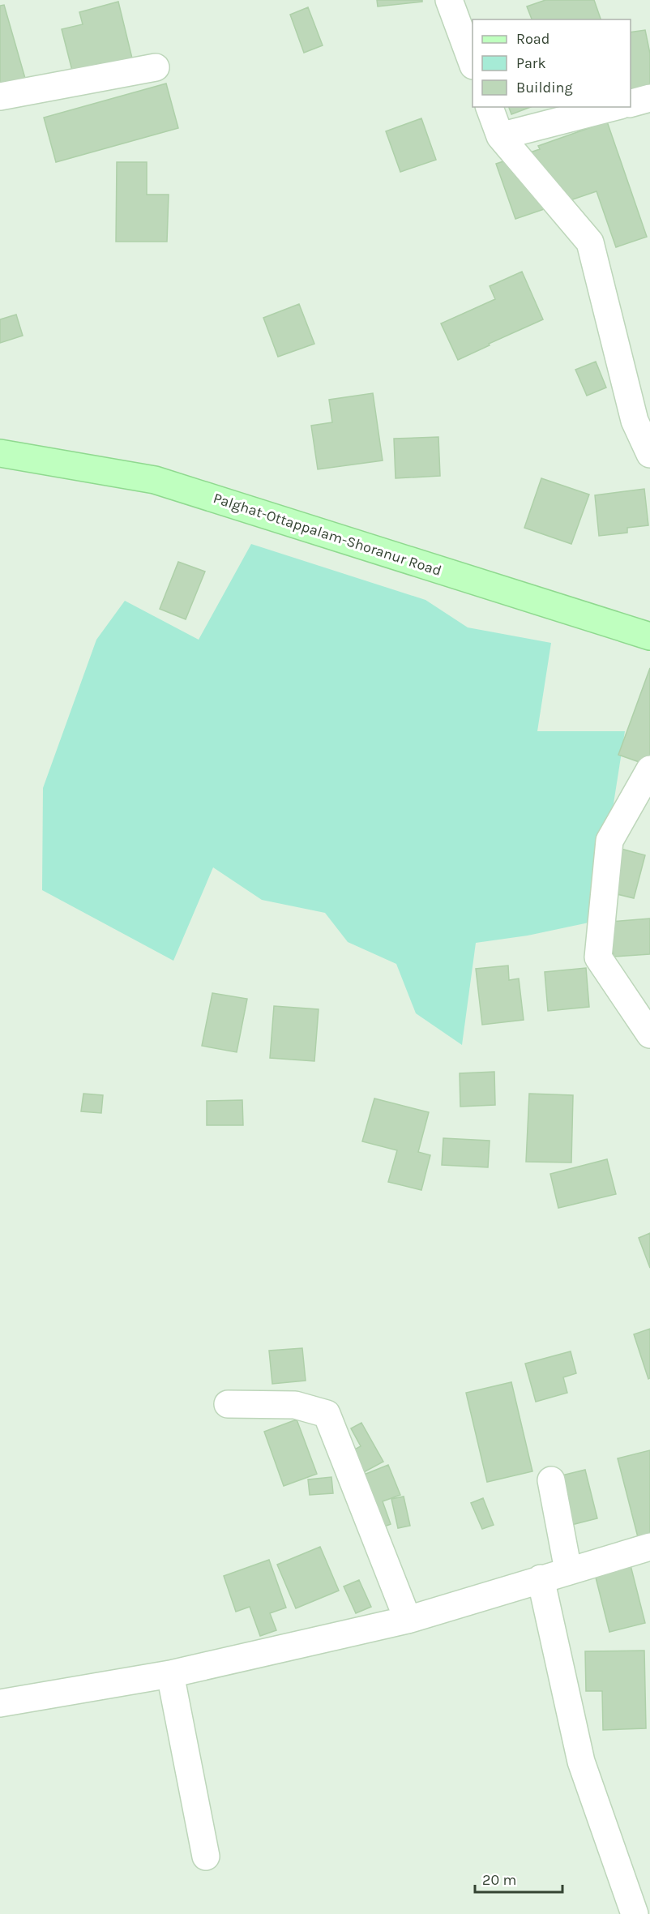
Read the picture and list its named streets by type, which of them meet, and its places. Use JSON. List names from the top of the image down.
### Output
{
  "streets": {
    "main road": ["Palghat-Ottappalam-Shoranur Road"]
  },
  "legend": ["Road", "Park", "Building"],
  "scale_bar": "20 m"
}
